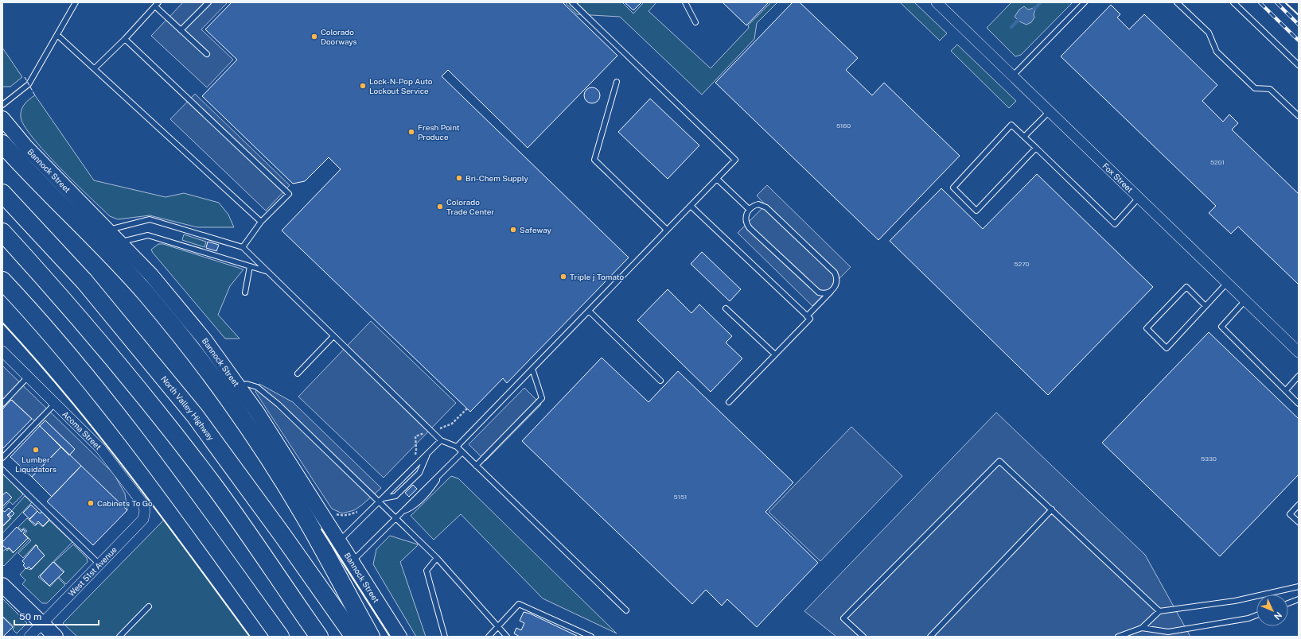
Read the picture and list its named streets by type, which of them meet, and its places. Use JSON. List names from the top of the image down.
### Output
{
  "streets": {
    "highway": ["North Valley Highway"],
    "street": [
      "Bannock Street",
      "Fox Street",
      "Acoma Street",
      "West 51st Avenue"
    ]
  },
  "crossings": [
    ["Acoma Street", "West 51st Avenue"]
  ],
  "places": [
    "Colorado Doorways",
    "Lock-N-Pop Auto Lockout Service",
    "Fresh Point Produce",
    "Bri-Chem Supply",
    "Colorado Trade Center",
    "Safeway",
    "Triple j Tomato",
    "Lumber Liquidators",
    "Cabinets To Go"
  ],
  "house_numbers": [
    "5160",
    "5201",
    "5270",
    "5330",
    "5151"
  ],
  "scale_bar": "50 m",
  "north": "bottom right"
}
